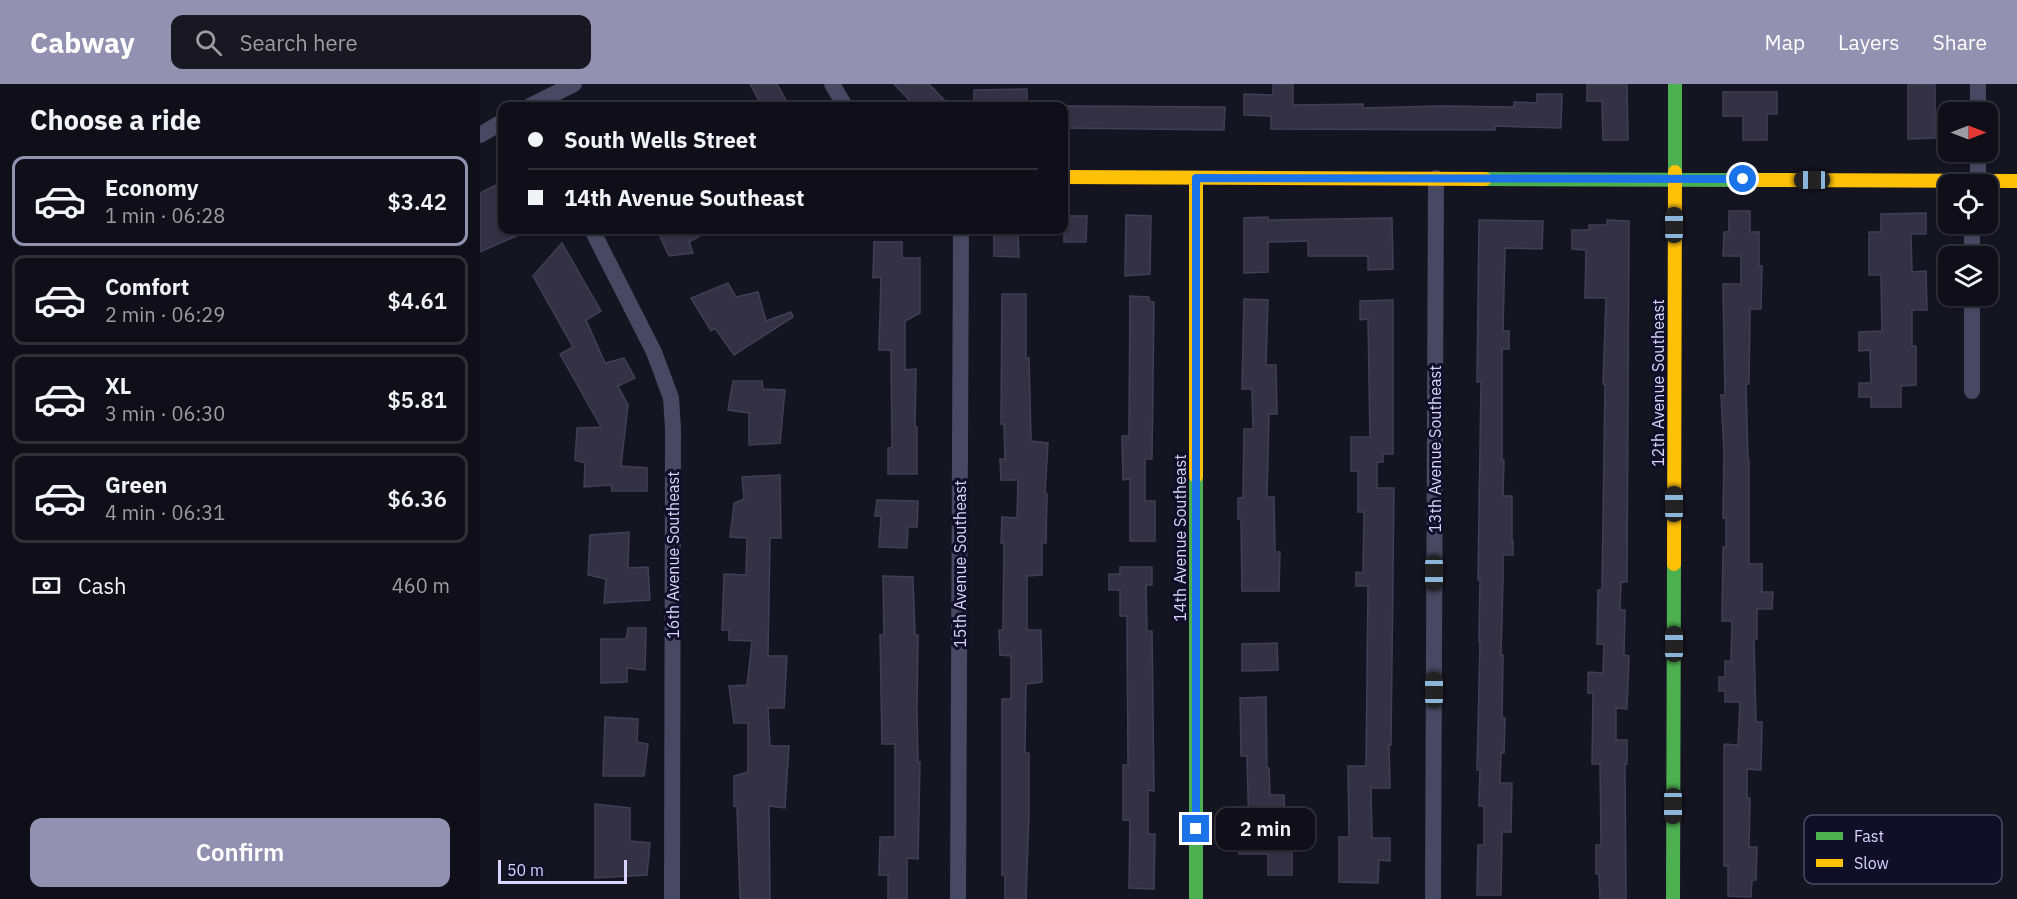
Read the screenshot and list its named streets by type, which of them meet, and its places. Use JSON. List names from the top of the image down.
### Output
{
  "streets": {
    "street": [
      "12th Avenue Southeast",
      "13th Avenue Southeast",
      "14th Avenue Southeast",
      "16th Avenue Southeast",
      "15th Avenue Southeast"
    ]
  },
  "legend": ["Fast", "Slow"],
  "scale_bar": "50 m",
  "north": "right",
  "page": {
    "header": "Cabway",
    "search": "Search here",
    "nav": ["Map", "Layers", "Share"],
    "heading": "Choose a ride",
    "banner": ["South Wells Street", "14th Avenue Southeast"],
    "list": [
      {
        "name": "Economy",
        "note": "1 min · 06:28",
        "value": "$3.42"
      },
      {
        "name": "Comfort",
        "note": "2 min · 06:29",
        "value": "$4.61"
      },
      {
        "name": "XL",
        "note": "3 min · 06:30",
        "value": "$5.81"
      },
      {
        "name": "Green",
        "note": "4 min · 06:31",
        "value": "$6.36"
      }
    ],
    "pay": ["Cash", "460 m"],
    "buttons": "Confirm",
    "bubble": "2 min",
    "scale": "50 m"
  }
}
